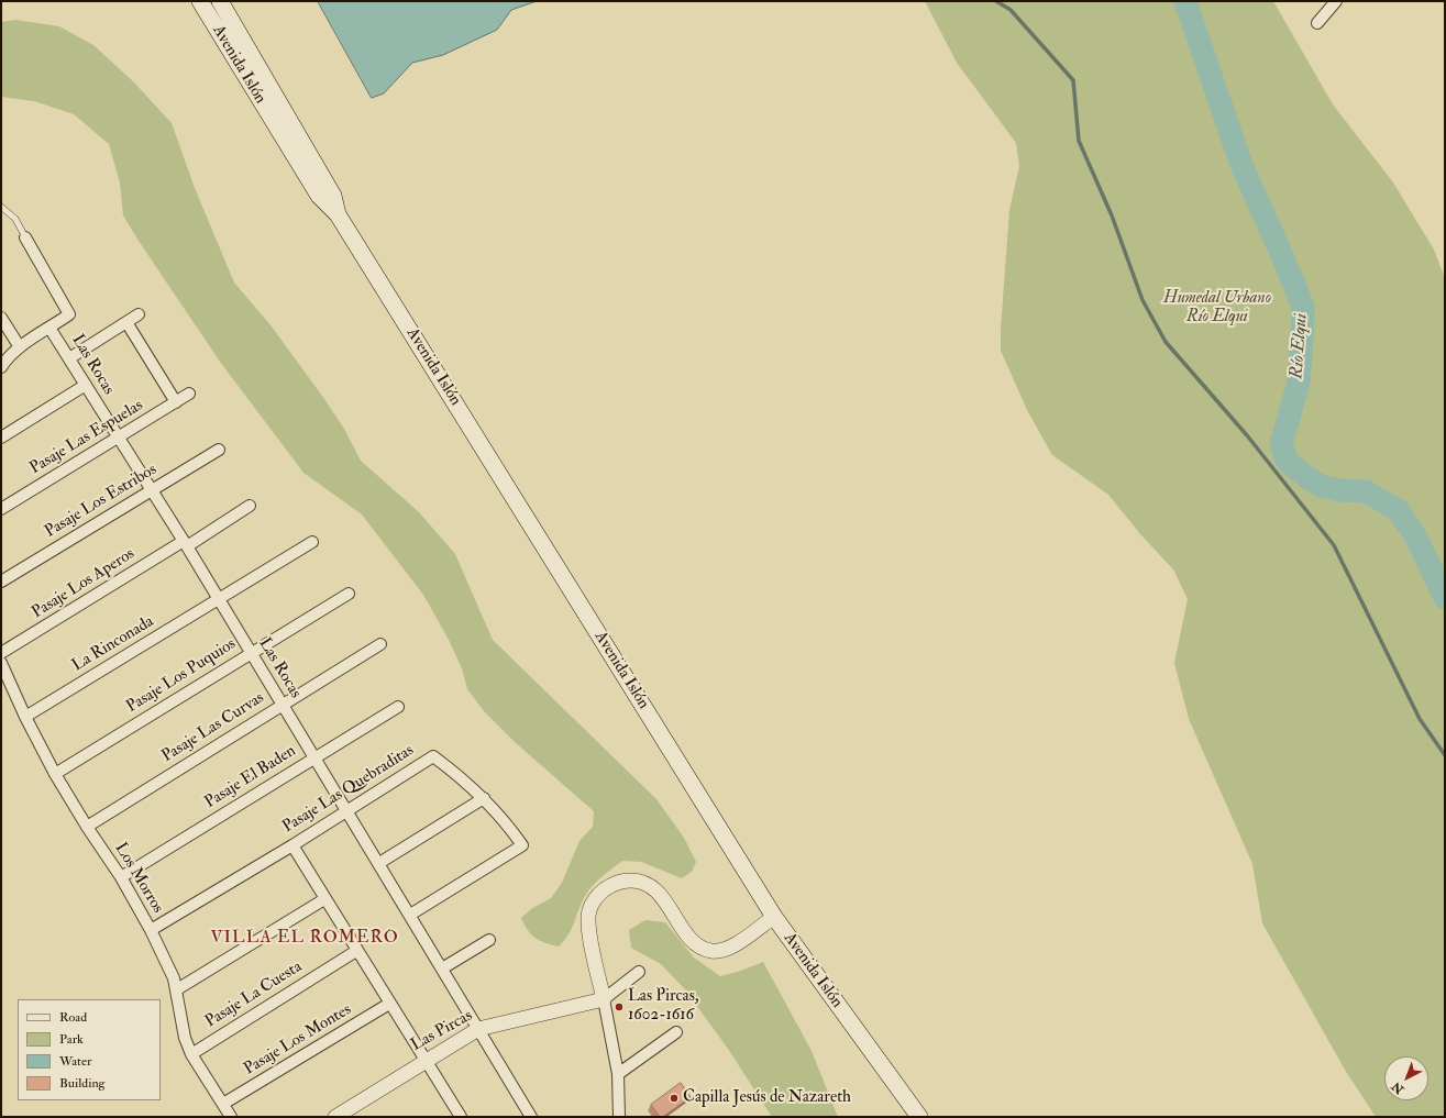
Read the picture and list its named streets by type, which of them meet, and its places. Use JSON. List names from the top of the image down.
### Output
{
  "streets": {
    "main road": ["Avenida Islón"],
    "street": [
      "Las Rocas",
      "Pasaje Las Espuelas",
      "Pasaje Los Estribos",
      "Pasaje Los Aperos",
      "La Rinconada",
      "Pasaje Los Puquios",
      "Pasaje Las Curvas",
      "Pasaje El Baden",
      "Pasaje Las Quebraditas",
      "Los Morros",
      "Pasaje La Cuesta",
      "Las Pircas",
      "Pasaje Los Montes"
    ]
  },
  "crossings": [
    ["Las Rocas", "Pasaje Las Espuelas"],
    ["Las Rocas", "Pasaje Los Estribos"],
    ["Las Rocas", "Pasaje Los Aperos"],
    ["Las Rocas", "La Rinconada"],
    ["Las Rocas", "Pasaje Los Puquios"],
    ["Las Rocas", "Pasaje Las Curvas"],
    ["Las Rocas", "Pasaje El Baden"],
    ["Las Rocas", "Pasaje Las Quebraditas"],
    ["Las Rocas", "Las Pircas"],
    ["La Rinconada", "Los Morros"],
    ["Pasaje Los Puquios", "Los Morros"],
    ["Pasaje Las Curvas", "Los Morros"],
    ["Pasaje El Baden", "Los Morros"],
    ["Pasaje Las Quebraditas", "Los Morros"],
    ["Los Morros", "Pasaje La Cuesta"],
    ["Los Morros", "Pasaje Los Montes"]
  ],
  "districts": ["VILLA EL ROMERO"],
  "water": ["Río Elqui"],
  "parks": ["Humedal Urbano Río Elqui"],
  "places": ["Las Pircas, 1602-1616", "Capilla Jesús de Nazareth"],
  "legend": [
    "Road",
    "Park",
    "Water",
    "Building"
  ],
  "north": "bottom left"
}
